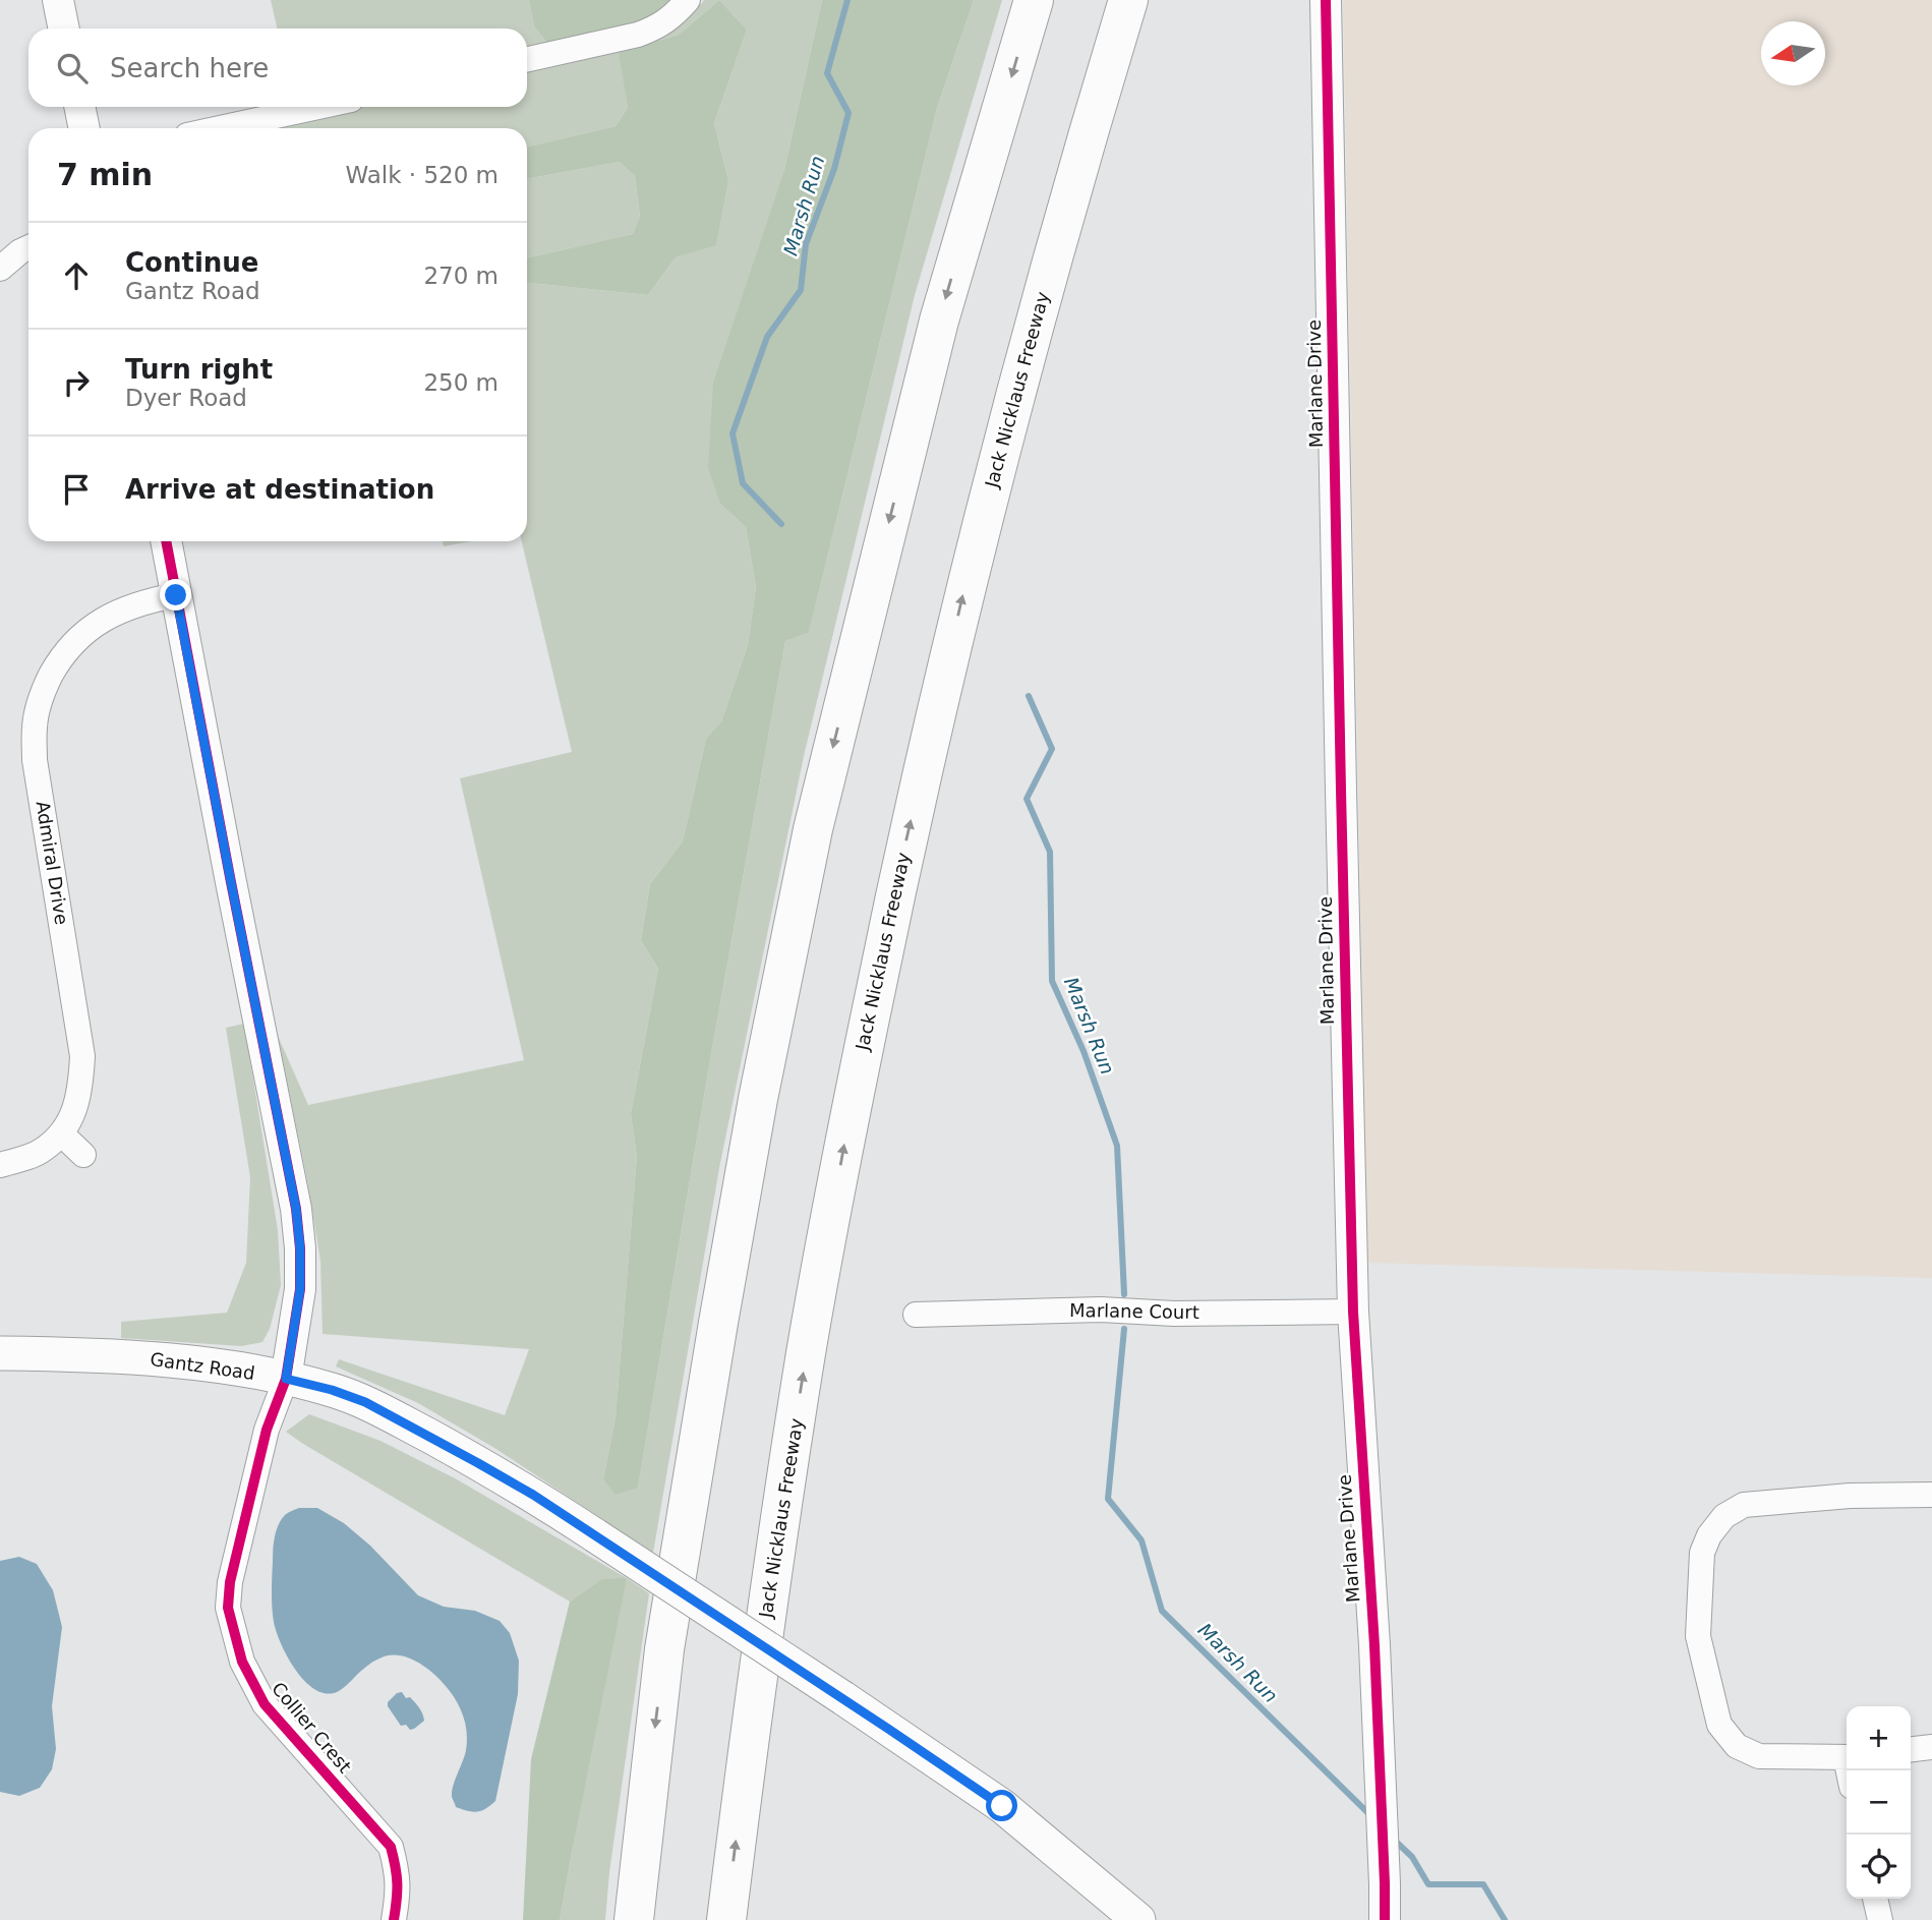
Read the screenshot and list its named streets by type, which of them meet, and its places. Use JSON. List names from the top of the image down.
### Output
{
  "streets": {
    "highway": ["Jack Nicklaus Freeway"],
    "main road": ["Gantz Road"],
    "street": [
      "Marlane Drive",
      "Admiral Drive",
      "Marlane Court",
      "Collier Crest"
    ]
  },
  "crossings": [
    ["Marlane Drive", "Marlane Court"],
    ["Gantz Road", "Collier Crest"]
  ],
  "water": ["Marsh Run"],
  "north": "left",
  "page": {
    "search": "Search here",
    "heading": ["7 min", "Walk · 520 m"],
    "list": [
      ["Continue", "Gantz Road", "270 m"],
      ["Turn right", "Dyer Road", "250 m"],
      "Arrive at destination"
    ],
    "map_buttons": ["+", "−"]
  }
}
